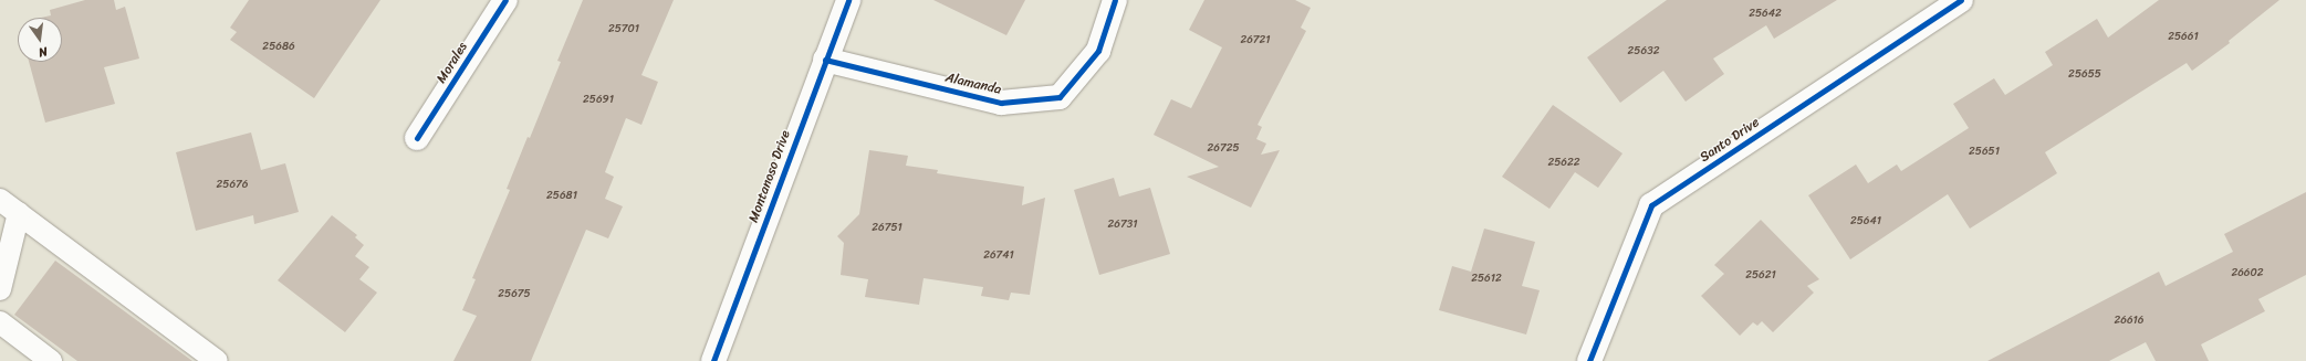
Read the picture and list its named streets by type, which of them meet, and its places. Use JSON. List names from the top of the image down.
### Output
{
  "streets": {
    "street": [
      "Morales",
      "Alamanda",
      "Santo Drive",
      "Montanoso Drive"
    ]
  },
  "crossings": [
    ["Alamanda", "Montanoso Drive"]
  ],
  "house_numbers": [
    "25642",
    "25701",
    "25661",
    "26721",
    "25686",
    "25632",
    "25655",
    "25691",
    "26725",
    "25651",
    "25622",
    "25676",
    "25681",
    "25641",
    "26731",
    "26751",
    "26741",
    "26602",
    "25621",
    "25612",
    "25675",
    "26616"
  ],
  "north": "bottom"
}
